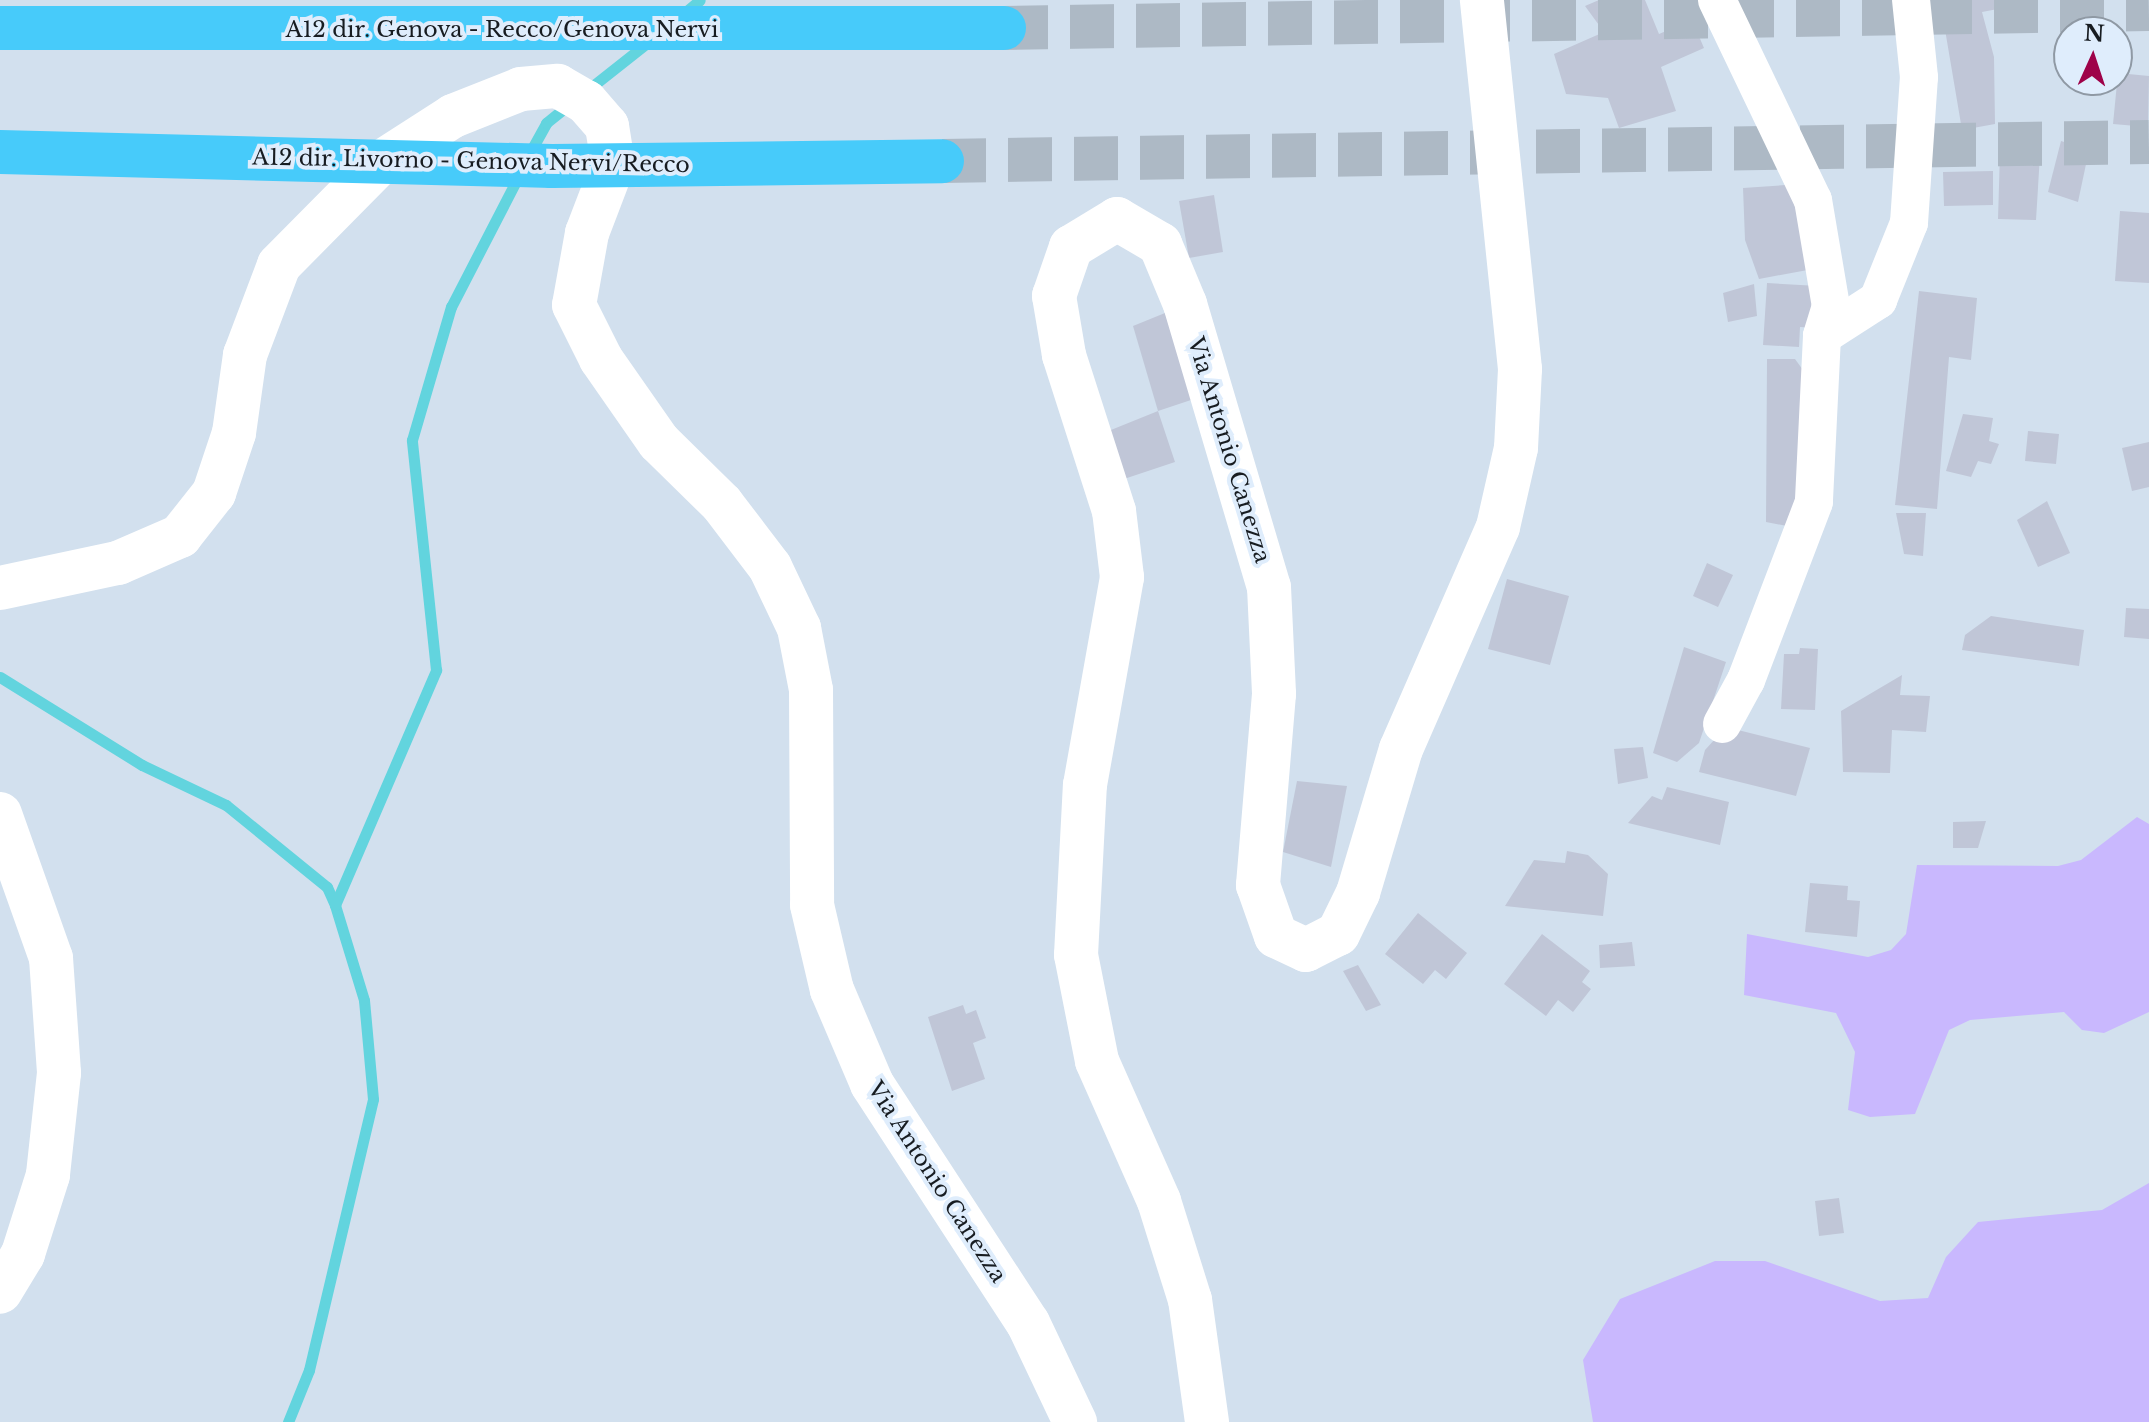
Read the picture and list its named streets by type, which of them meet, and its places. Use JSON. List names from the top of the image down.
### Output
{
  "streets": {
    "highway": ["A12 dir. Genova - Recco/Genova Nervi", "A12 dir. Livorno - Genova Nervi/Recco"],
    "street": ["Via Antonio Canezza"]
  },
  "north": "top"
}
